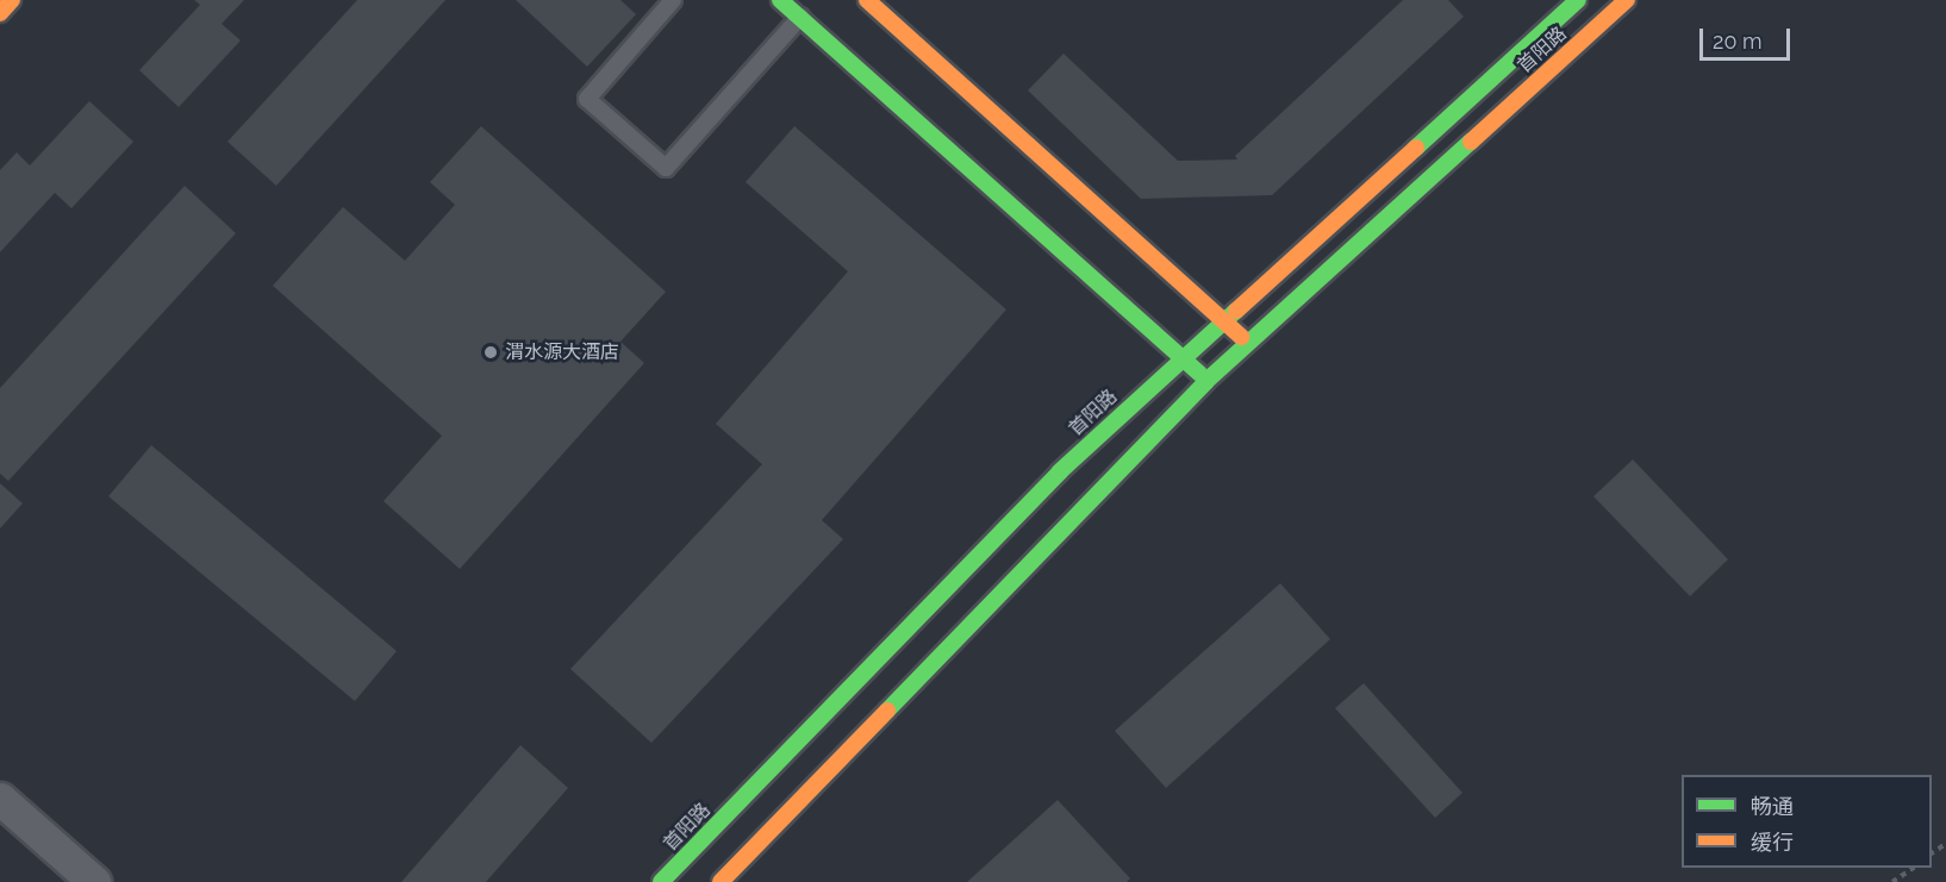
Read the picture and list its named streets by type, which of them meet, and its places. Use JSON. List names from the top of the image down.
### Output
{
  "streets": {
    "main road": ["首阳路"]
  },
  "places": ["渭水源大酒店"],
  "legend": ["畅通", "缓行"],
  "scale_bar": "20 m"
}
